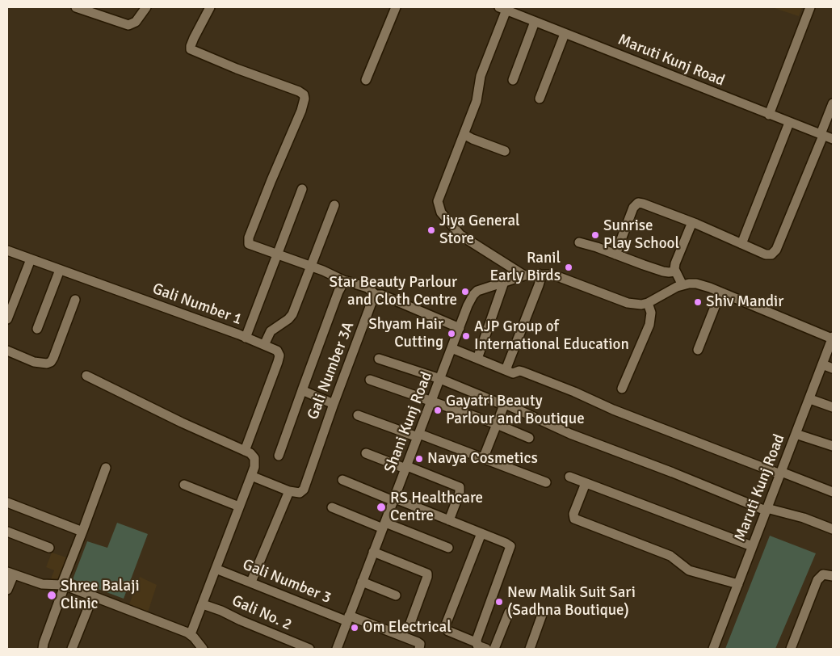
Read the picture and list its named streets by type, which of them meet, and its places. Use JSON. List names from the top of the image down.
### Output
{
  "streets": {
    "street": [
      "Maruti Kunj Road",
      "Gali Number 1",
      "Gali Number 3A",
      "Shani Kunj Road",
      "Gali Number 3",
      "Gali No. 2"
    ]
  },
  "crossings": [
    ["Shani Kunj Road", "Gali Number 3"]
  ],
  "places": [
    "Jiya General Store",
    "Sunrise Play School",
    "Ranil Early Birds",
    "Star Beauty Parlour and Cloth Centre",
    "Shiv Mandir",
    "Shyam Hair Cutting",
    "AJP Group of International Education",
    "Gayatri Beauty Parlour and Boutique",
    "Navya Cosmetics",
    "RS Healthcare Centre",
    "Shree Balaji Clinic",
    "New Malik Suit Sari (Sadhna Boutique)",
    "Om Electrical"
  ]
}
